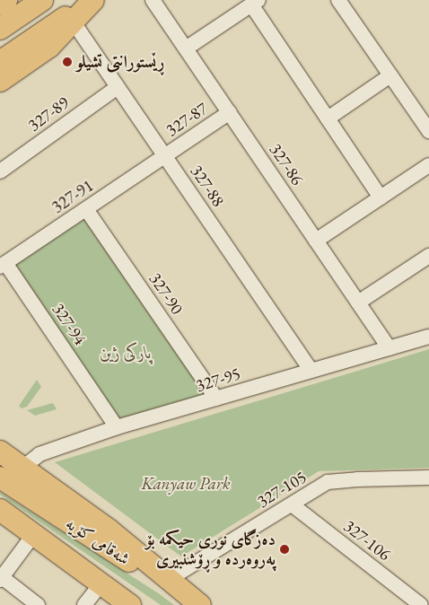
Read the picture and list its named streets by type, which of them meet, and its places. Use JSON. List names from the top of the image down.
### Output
{
  "streets": {
    "highway": ["شەقامی کۆیە"],
    "street": [
      "327-89",
      "327-87",
      "327-86",
      "327-88",
      "327-91",
      "327-90",
      "327-94",
      "327-95",
      "327-105",
      "327-106"
    ]
  },
  "crossings": [
    ["327-89", "327-88"],
    ["327-87", "327-86"],
    ["327-87", "327-88"],
    ["327-87", "327-91"],
    ["327-86", "327-95"],
    ["327-88", "327-91"],
    ["327-88", "327-95"],
    ["327-91", "327-90"],
    ["327-91", "327-94"],
    ["327-90", "327-95"],
    ["327-94", "327-95"],
    ["327-105", "327-106"]
  ],
  "parks": ["پارکی ژین", "Kanyaw Park"],
  "places": ["ڕێستورانتی تشیلو", "دەزگای نوری حیکمە بۆ پەروەردە و ڕۆشنبیری"]
}
